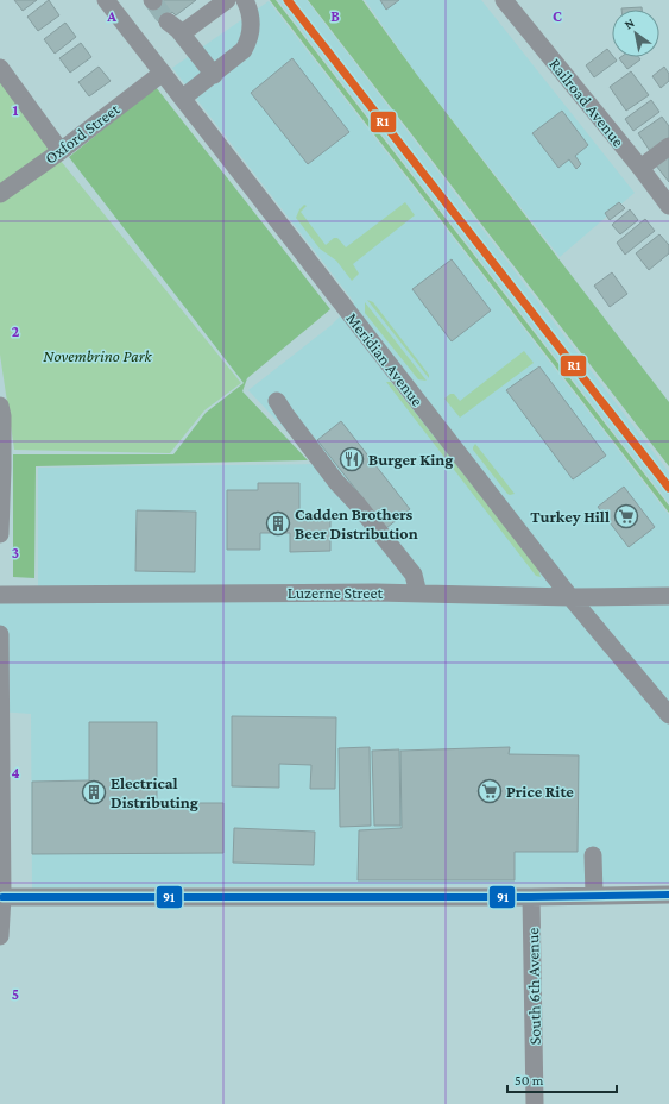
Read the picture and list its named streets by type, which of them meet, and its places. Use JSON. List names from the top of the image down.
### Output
{
  "streets": {
    "street": [
      "Railroad Avenue",
      "Oxford Street",
      "Meridian Avenue",
      "Luzerne Street",
      "South 6th Avenue"
    ]
  },
  "crossings": [
    ["Oxford Street", "Meridian Avenue"],
    ["Meridian Avenue", "Luzerne Street"]
  ],
  "parks": ["Novembrino Park"],
  "places": {
    "restaurant": ["Burger King"],
    "supermarket": ["Turkey Hill", "Price Rite"],
    "building": ["Cadden Brothers Beer Distribution", "Electrical Distributing"]
  },
  "lines": ["transit line R1", "transit line 91"],
  "scale_bar": "50 m",
  "north": "top left",
  "grid": {
    "columns": ["A", "B", "C"],
    "rows": [
      "1",
      "2",
      "3",
      "4",
      "5"
    ]
  }
}
